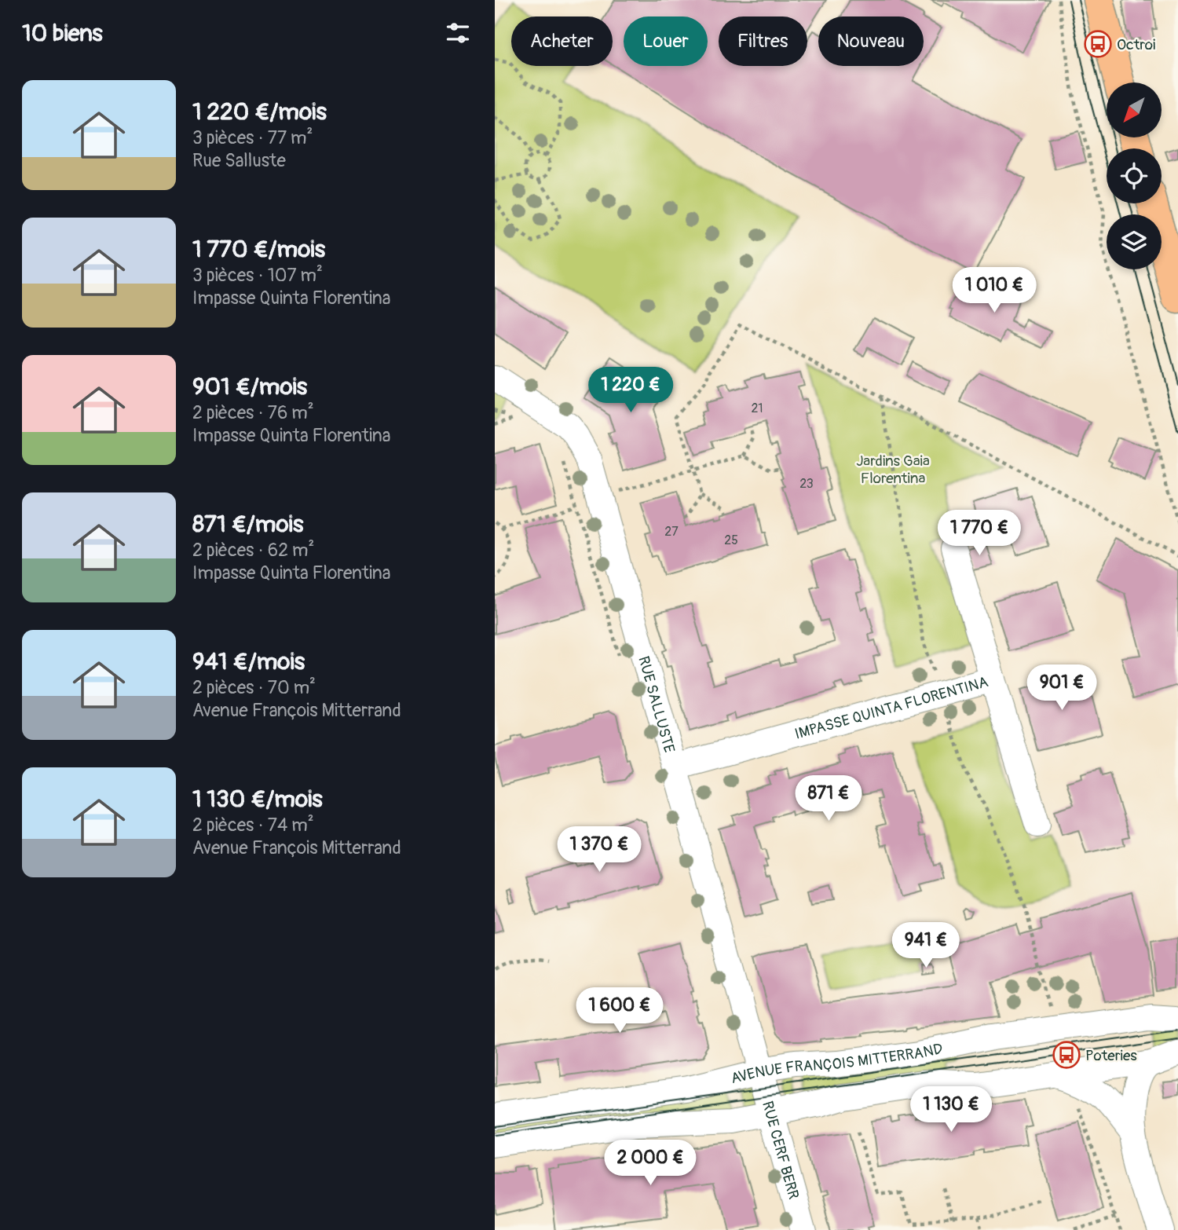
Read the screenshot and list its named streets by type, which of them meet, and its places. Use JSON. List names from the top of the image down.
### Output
{
  "streets": {
    "street": [
      "RUE SALLUSTE",
      "IMPASSE QUINTA FLORENTINA",
      "AVENUE FRANÇOIS MITTERRAND",
      "RUE CERF BERR"
    ]
  },
  "crossings": [
    ["RUE SALLUSTE", "IMPASSE QUINTA FLORENTINA"],
    ["RUE SALLUSTE", "AVENUE FRANÇOIS MITTERRAND"],
    ["RUE SALLUSTE", "RUE CERF BERR"],
    ["AVENUE FRANÇOIS MITTERRAND", "RUE CERF BERR"]
  ],
  "parks": ["Jardins Gaia Florentina"],
  "places": {
    "bus stop": ["Octroi", "Poteries"]
  },
  "house_numbers": [
    "21",
    "23",
    "27",
    "25"
  ],
  "north": "bottom left",
  "page": {
    "heading": "10 biens",
    "chip": [
      "Acheter",
      "Louer",
      "Filtres",
      "Nouveau"
    ],
    "list": [
      {
        "name": "1 220 €/mois",
        "note": "3 pièces · 77 m² · Rue Salluste"
      },
      {
        "name": "1 770 €/mois",
        "note": "3 pièces · 107 m² · Impasse Quinta Florentina"
      },
      {
        "name": "901 €/mois",
        "note": "2 pièces · 76 m² · Impasse Quinta Florentina"
      },
      {
        "name": "871 €/mois",
        "note": "2 pièces · 62 m² · Impasse Quinta Florentina"
      },
      {
        "name": "941 €/mois",
        "note": "2 pièces · 70 m² · Avenue François Mitterrand"
      },
      {
        "name": "1 130 €/mois",
        "note": "2 pièces · 74 m² · Avenue François Mitterrand"
      }
    ],
    "price": [
      "1 010 €",
      "1 220 €",
      "1 770 €",
      "901 €",
      "871 €",
      "1 370 €",
      "941 €",
      "1 600 €",
      "1 130 €",
      "2 000 €"
    ]
  }
}
